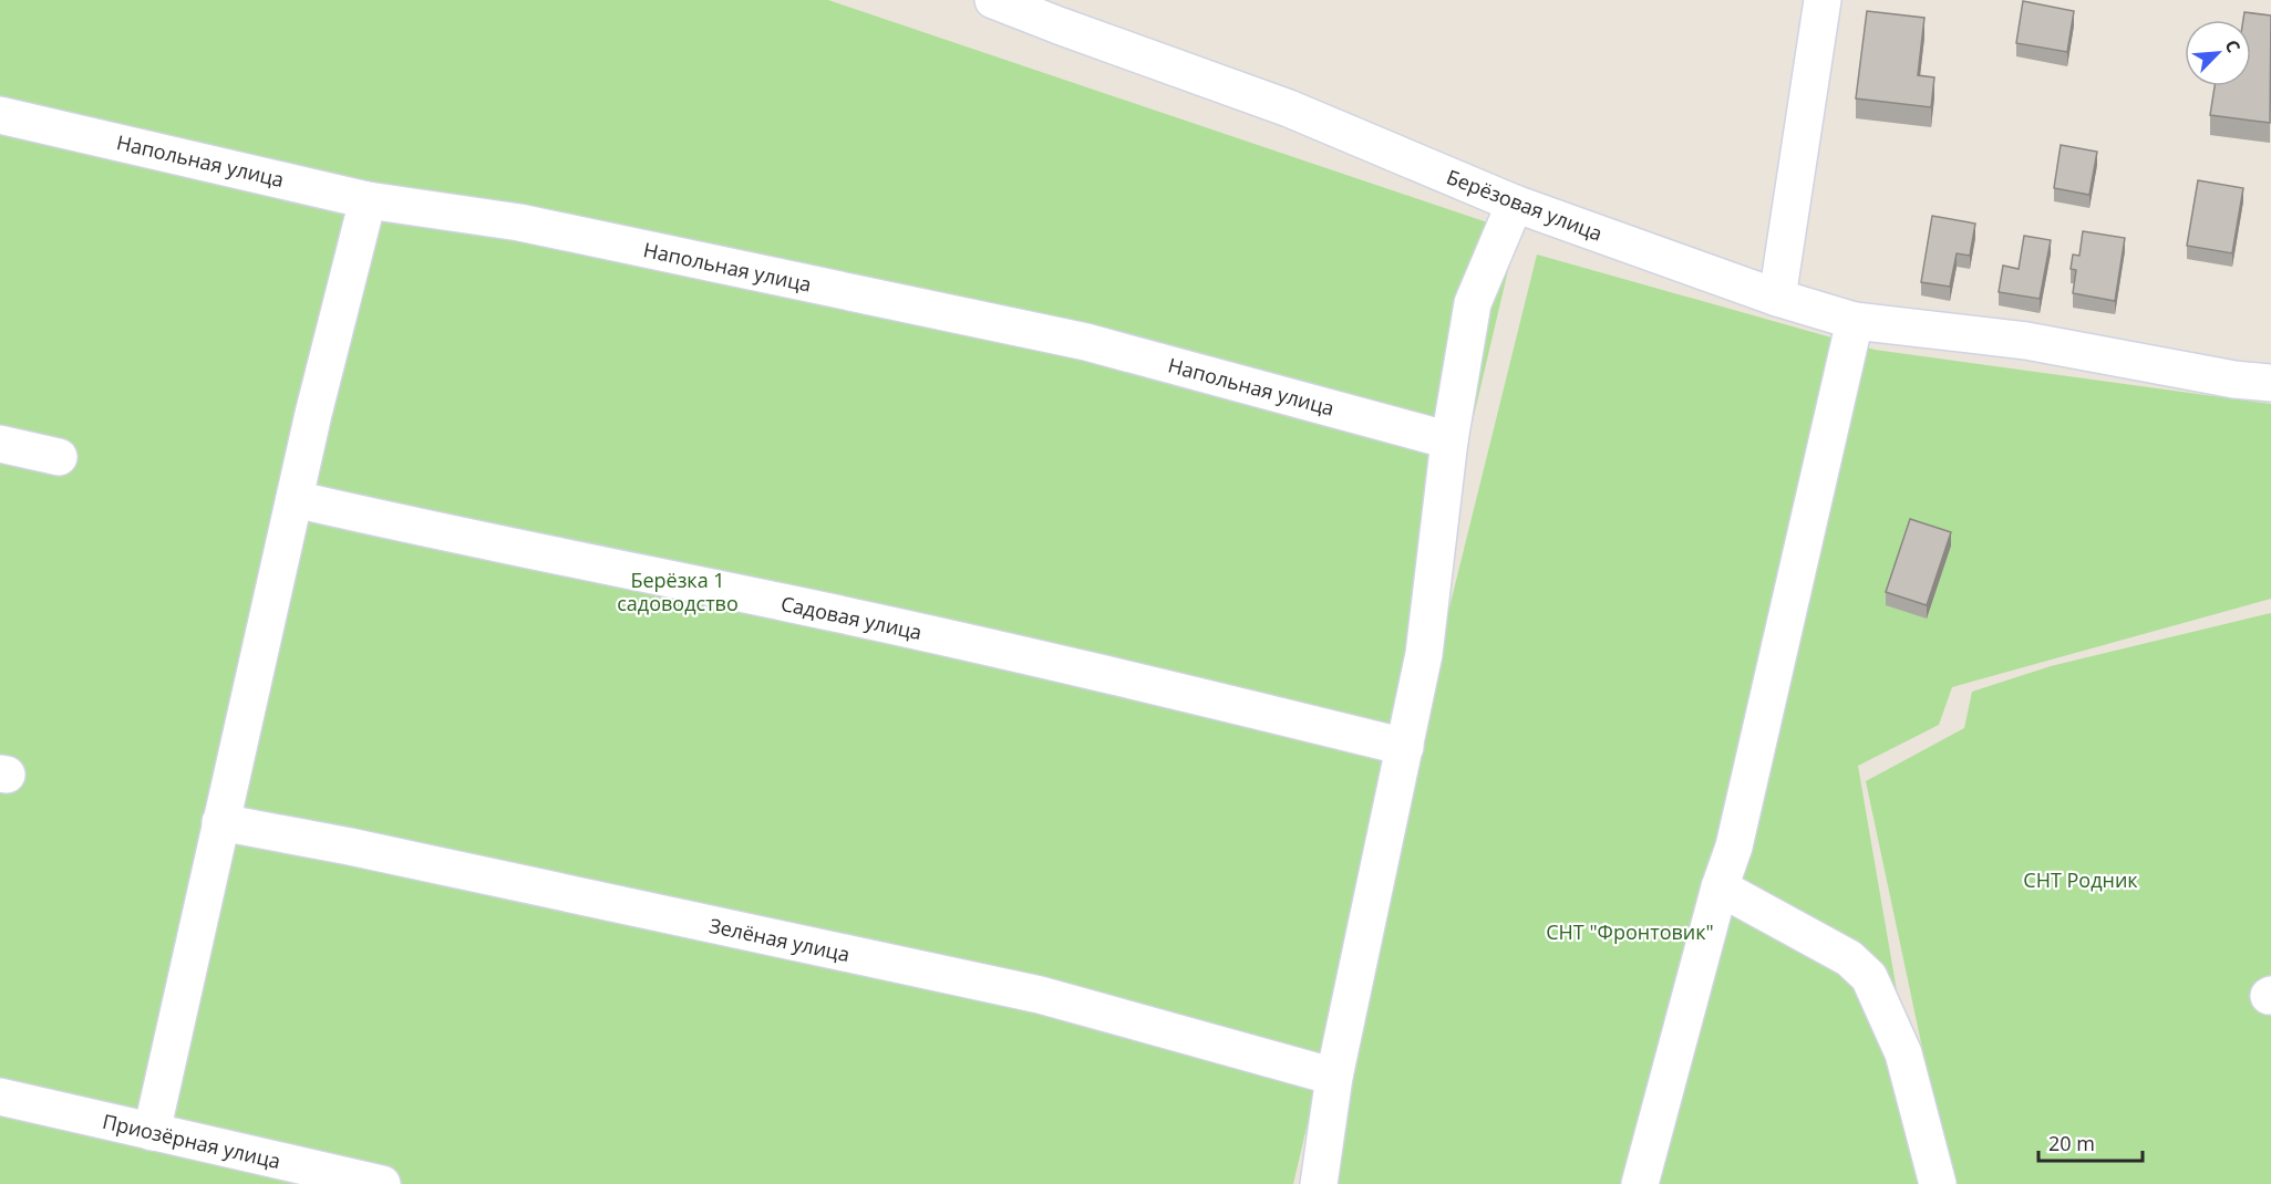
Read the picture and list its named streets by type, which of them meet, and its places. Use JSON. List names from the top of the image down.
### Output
{
  "streets": {
    "street": [
      "Напольная улица",
      "Берёзовая улица",
      "Садовая улица",
      "Зелёная улица",
      "Приозёрная улица"
    ]
  },
  "parks": ["Берёзка 1 садоводство", "СНТ Родник", "СНТ \"Фронтовик\""],
  "scale_bar": "20 m",
  "north": "top right"
}
